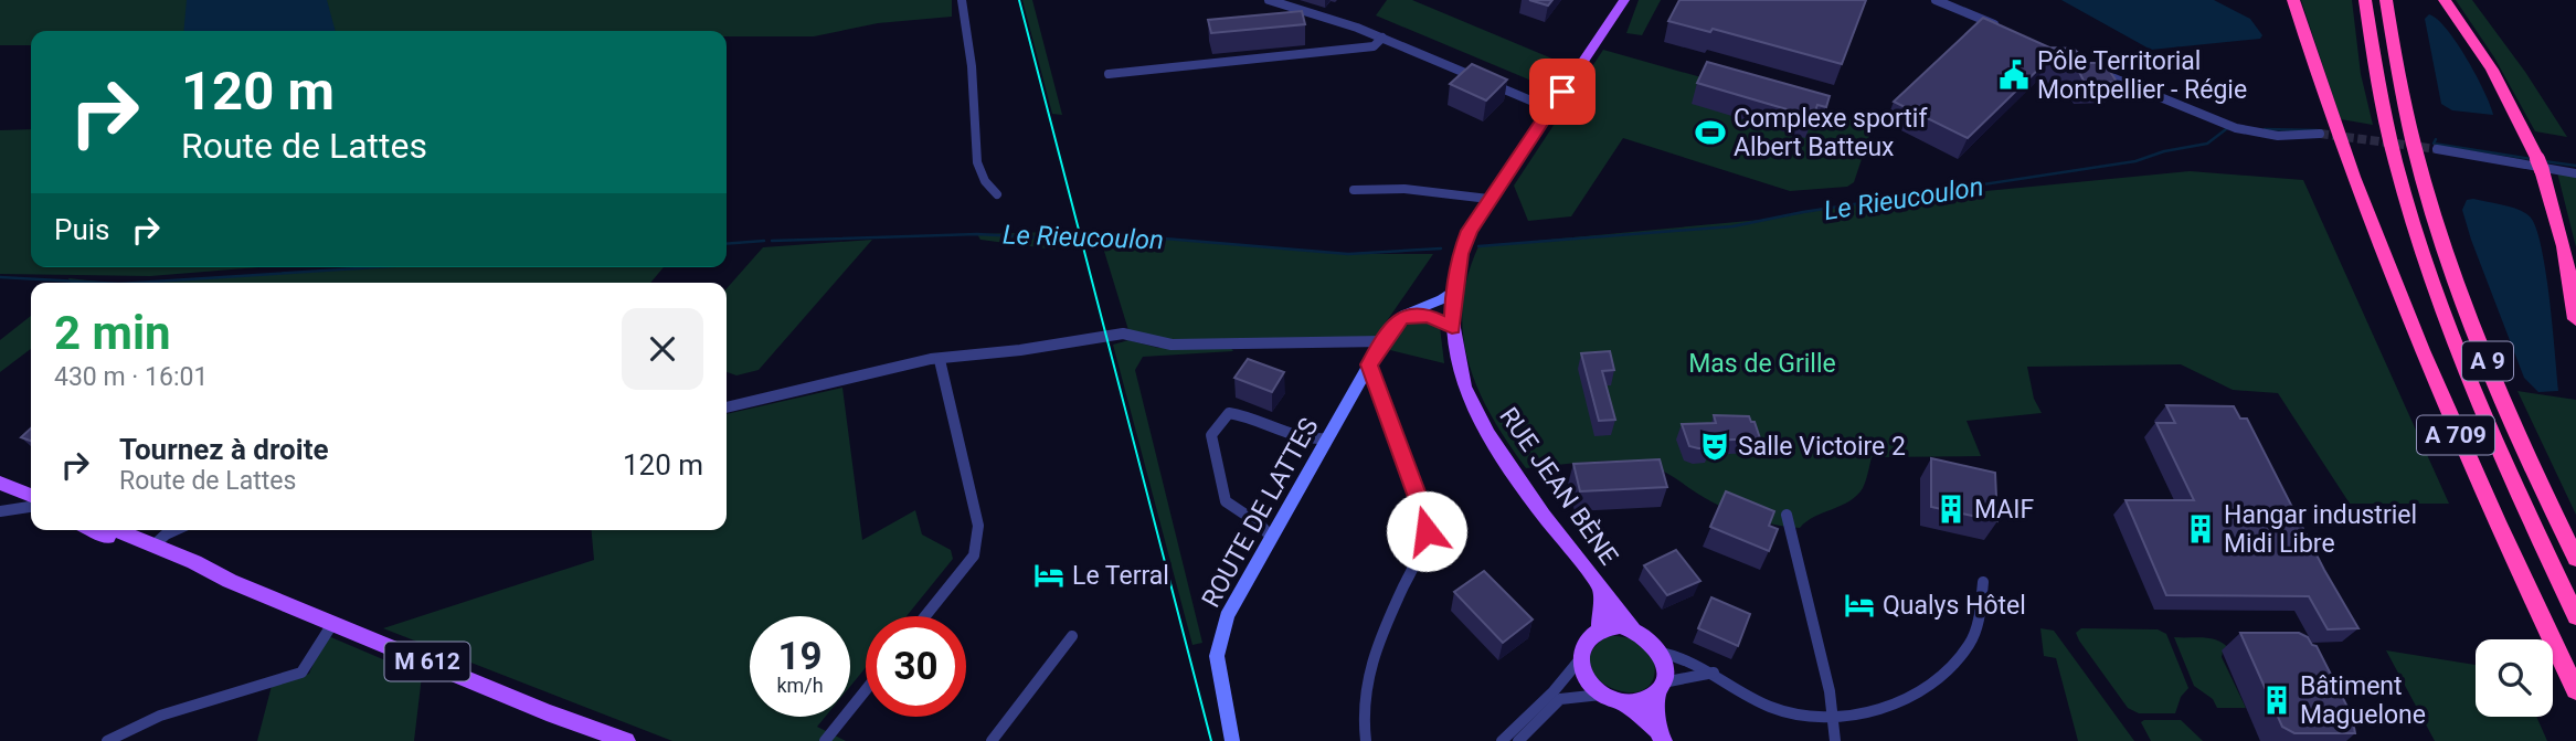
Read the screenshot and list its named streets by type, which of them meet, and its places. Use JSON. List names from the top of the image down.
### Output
{
  "streets": {
    "highway": ["A 9", "A 709"],
    "main road": ["RUE JEAN BÈNE", "M 612"],
    "street": ["ROUTE DE LATTES"]
  },
  "water": ["Le Rieucoulon"],
  "parks": ["Mas de Grille"],
  "places": {
    "public building": ["Pôle Territorial Montpellier - Régie"],
    "sports": ["Complexe sportif Albert Batteux"],
    "theatre": ["Salle Victoire 2"],
    "building": ["MAIF", "Hangar industriel Midi Libre", "Bâtiment Maguelone"],
    "hotel": ["Le Terral", "Qualys Hôtel"]
  },
  "page": {
    "turn": ["120 m", "Route de Lattes"],
    "then": "Puis",
    "heading": ["2 min", "430 m · 16:01"],
    "list": [
      {
        "name": "Tournez à droite",
        "note": "Route de Lattes",
        "value": "120 m"
      }
    ],
    "speed": "19 km/h",
    "limit": "30"
  }
}
